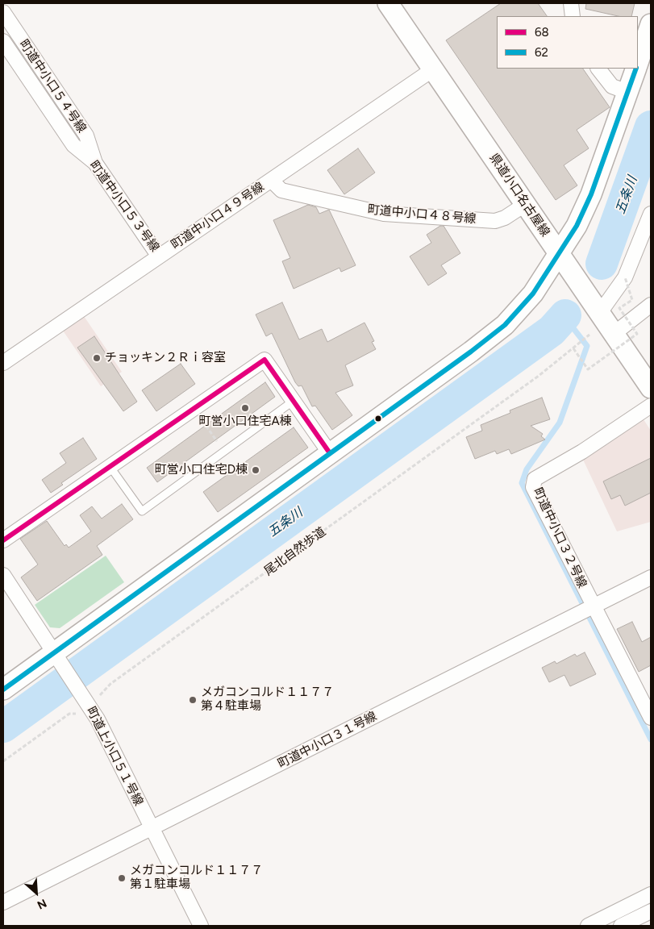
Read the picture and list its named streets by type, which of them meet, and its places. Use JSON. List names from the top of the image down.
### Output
{
  "streets": {
    "street": [
      "町道中小口５４号線",
      "県道小口名古屋線",
      "町道中小口５３号線",
      "町道中小口４８号線",
      "町道中小口４９号線",
      "町道中小口３２号線",
      "町道中小口３１号線",
      "町道上小口５１号線"
    ],
    "path": ["尾北自然歩道"]
  },
  "crossings": [
    ["町道中小口５４号線", "町道中小口５３号線"],
    ["県道小口名古屋線", "町道中小口４８号線"],
    ["県道小口名古屋線", "町道中小口４９号線"],
    ["町道中小口５３号線", "町道中小口４９号線"],
    ["町道中小口４８号線", "町道中小口４９号線"],
    ["町道中小口３２号線", "町道中小口３１号線"],
    ["尾北自然歩道", "町道上小口５１号線"],
    ["町道中小口３１号線", "町道上小口５１号線"]
  ],
  "water": ["五条川"],
  "places": [
    "チョッキン２Ｒｉ容室",
    "町営小口住宅A棟",
    "町営小口住宅D棟",
    "メガコンコルド１１７７ 第４駐車場",
    "メガコンコルド１１７７ 第１駐車場"
  ],
  "lines": ["transit line 62", "transit line 68"],
  "legend": ["68", "62"],
  "north": "bottom right"
}
